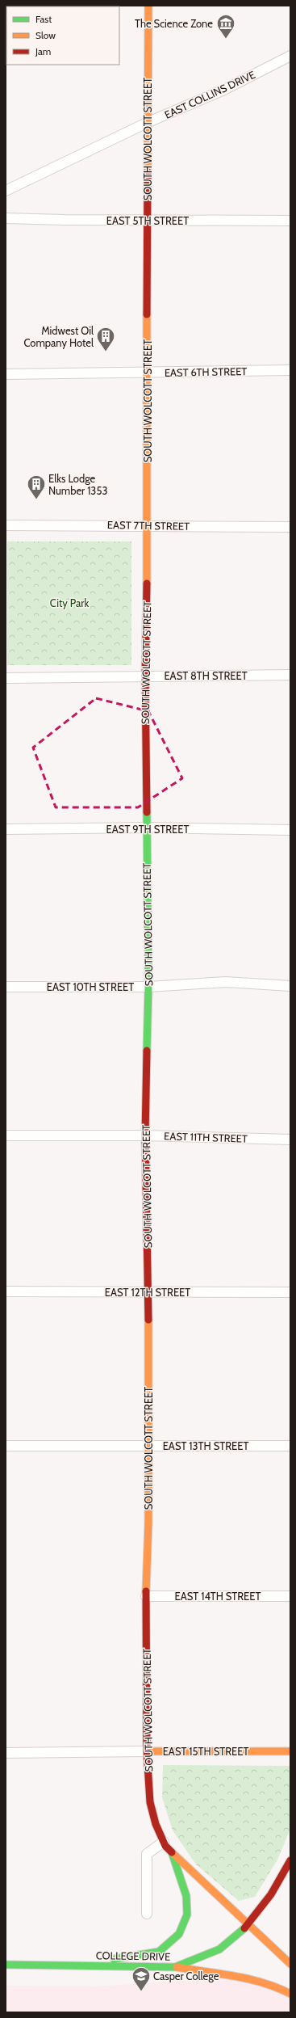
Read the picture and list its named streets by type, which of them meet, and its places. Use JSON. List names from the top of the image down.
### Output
{
  "streets": {
    "main road": ["SOUTH WOLCOTT STREET", "EAST 15TH STREET", "COLLEGE DRIVE"],
    "street": [
      "EAST COLLINS DRIVE",
      "EAST 5TH STREET",
      "EAST 6TH STREET",
      "EAST 7TH STREET",
      "EAST 8TH STREET",
      "EAST 9TH STREET",
      "EAST 10TH STREET",
      "EAST 11TH STREET",
      "EAST 12TH STREET",
      "EAST 13TH STREET",
      "EAST 14TH STREET"
    ]
  },
  "crossings": [
    ["EAST COLLINS DRIVE", "SOUTH WOLCOTT STREET"],
    ["SOUTH WOLCOTT STREET", "EAST 5TH STREET"],
    ["SOUTH WOLCOTT STREET", "EAST 6TH STREET"],
    ["SOUTH WOLCOTT STREET", "EAST 7TH STREET"],
    ["SOUTH WOLCOTT STREET", "EAST 8TH STREET"],
    ["SOUTH WOLCOTT STREET", "EAST 9TH STREET"],
    ["SOUTH WOLCOTT STREET", "EAST 10TH STREET"],
    ["SOUTH WOLCOTT STREET", "EAST 11TH STREET"],
    ["SOUTH WOLCOTT STREET", "EAST 12TH STREET"],
    ["SOUTH WOLCOTT STREET", "EAST 13TH STREET"],
    ["SOUTH WOLCOTT STREET", "EAST 14TH STREET"],
    ["SOUTH WOLCOTT STREET", "EAST 15TH STREET"],
    ["SOUTH WOLCOTT STREET", "COLLEGE DRIVE"]
  ],
  "parks": ["City Park"],
  "places": {
    "museum": ["The Science Zone"],
    "building": ["Midwest Oil Company Hotel", "Elks Lodge Number 1353"],
    "school or university": ["Casper College"]
  },
  "legend": ["Fast", "Slow", "Jam"]
}
